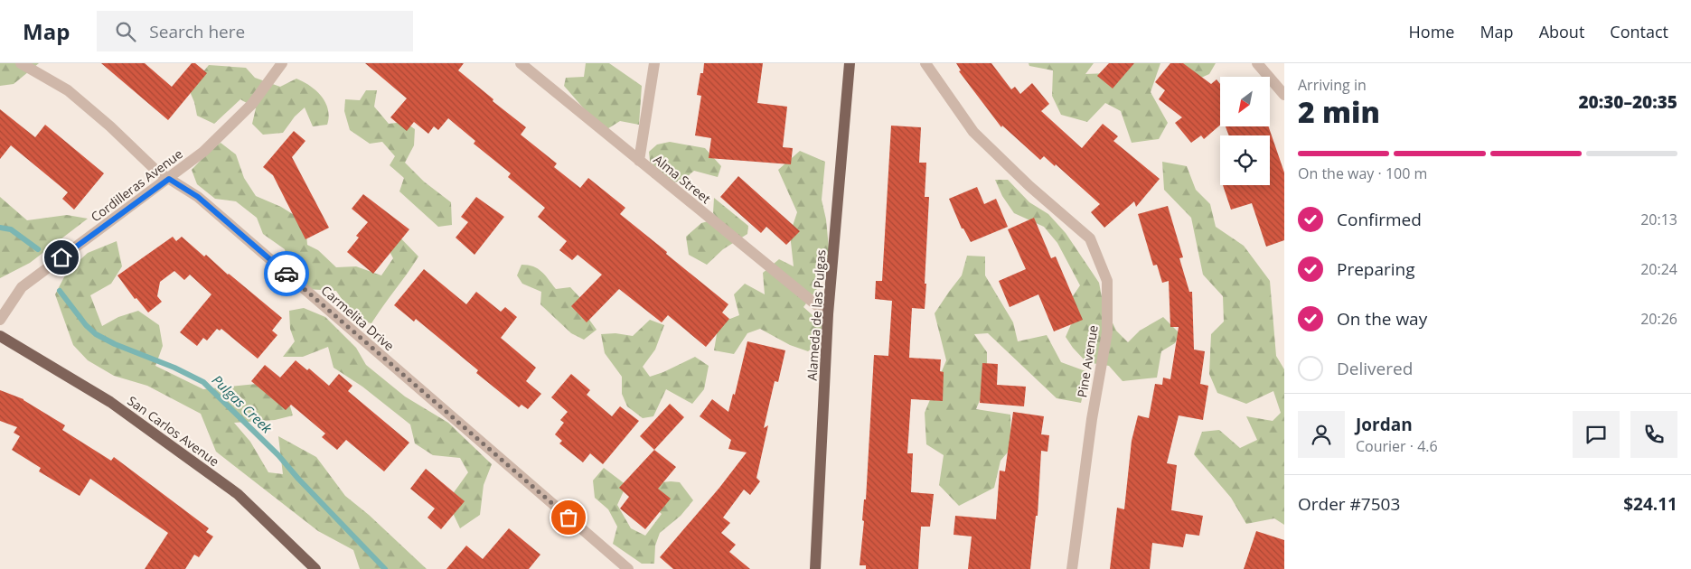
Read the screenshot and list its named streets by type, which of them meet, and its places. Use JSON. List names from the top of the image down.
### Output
{
  "streets": {
    "main road": ["Alameda de las Pulgas", "San Carlos Avenue"],
    "street": [
      "Alma Street",
      "Cordilleras Avenue",
      "Carmelita Drive",
      "Pine Avenue"
    ]
  },
  "crossings": [
    ["Alma Street", "Alameda de las Pulgas"],
    ["Cordilleras Avenue", "Carmelita Drive"]
  ],
  "water": ["Pulgas Creek"],
  "north": "bottom left",
  "page": {
    "header": "Map",
    "search": "Search here",
    "nav": [
      "Home",
      "Map",
      "About",
      "Contact"
    ],
    "heading": ["2 min", "Arriving in", "20:30–20:35"],
    "panel": [
      "Jordan",
      "Courier · 4.6",
      "Order #7503",
      "$24.11"
    ],
    "bar": "On the way · 100 m",
    "list": [
      ["Confirmed", "20:13"],
      ["Preparing", "20:24"],
      ["On the way", "20:26"],
      "Delivered"
    ]
  }
}
